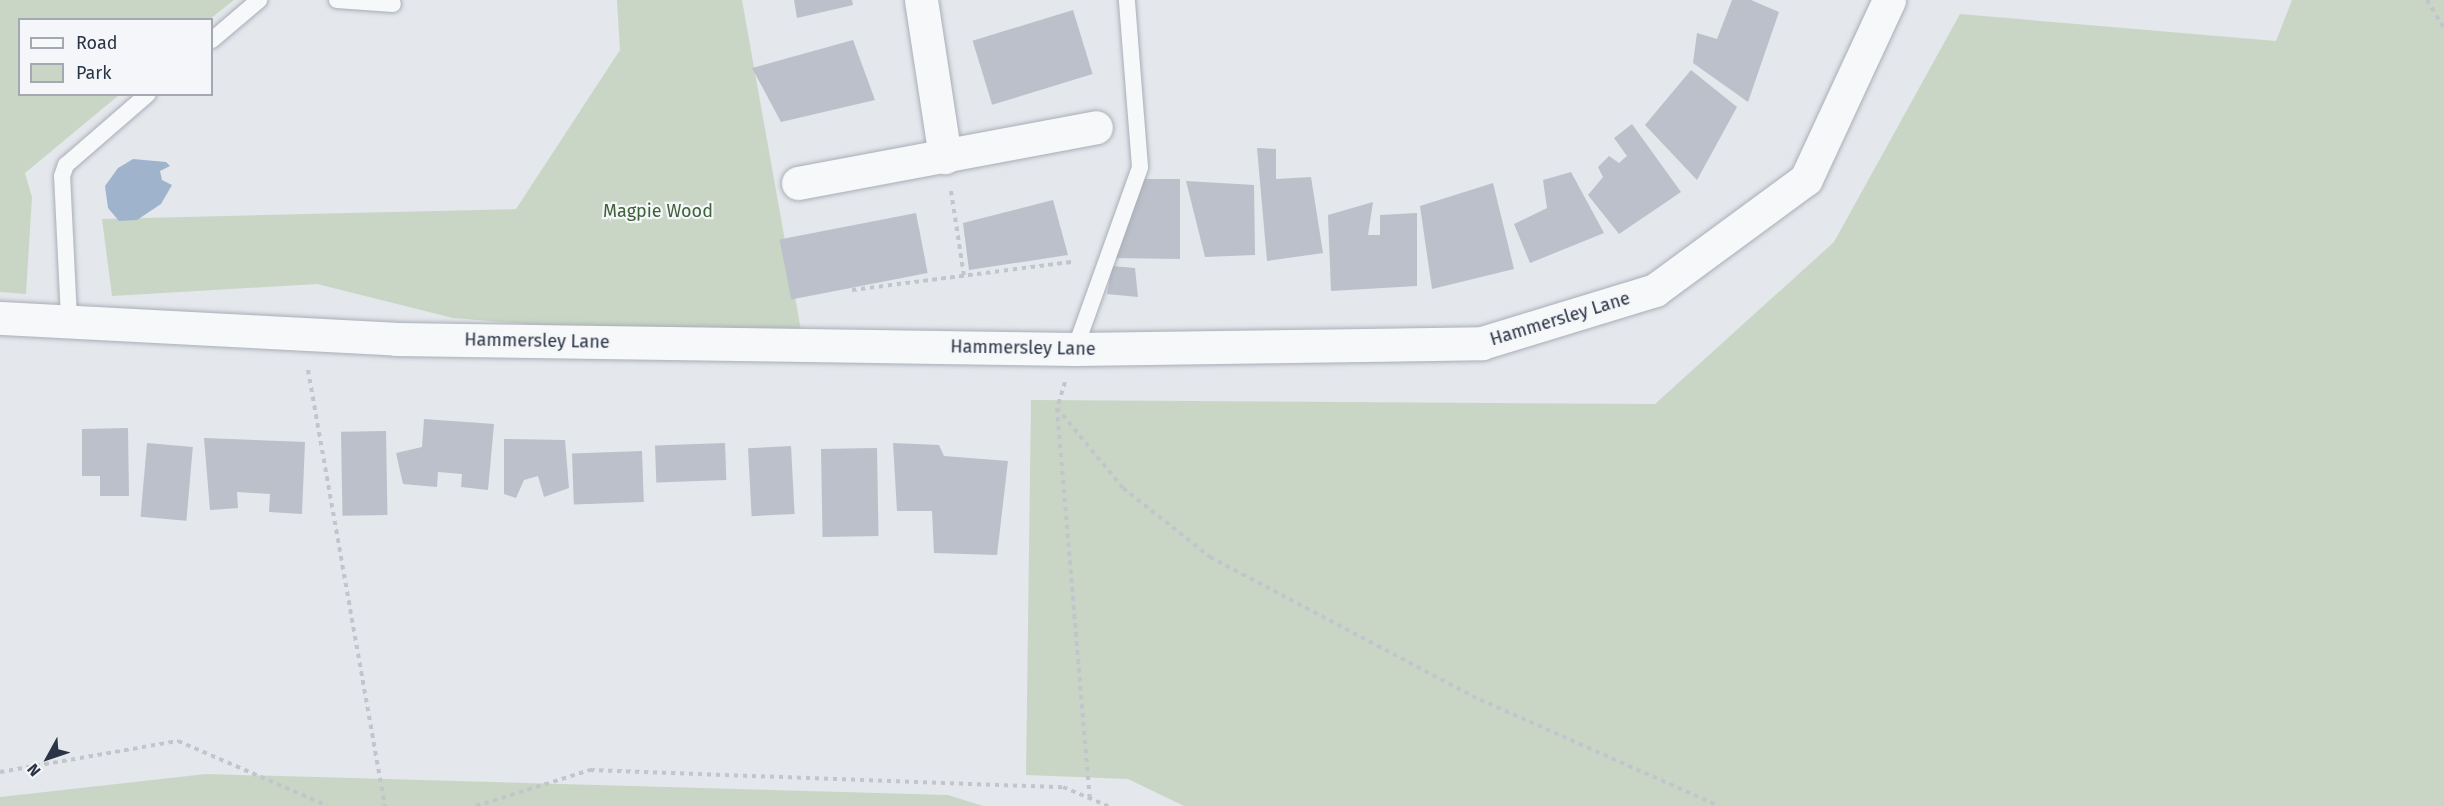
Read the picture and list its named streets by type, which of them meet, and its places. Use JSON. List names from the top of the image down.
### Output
{
  "streets": {
    "street": ["Hammersley Lane"]
  },
  "parks": ["Magpie Wood"],
  "legend": ["Road", "Park"],
  "north": "bottom left"
}
